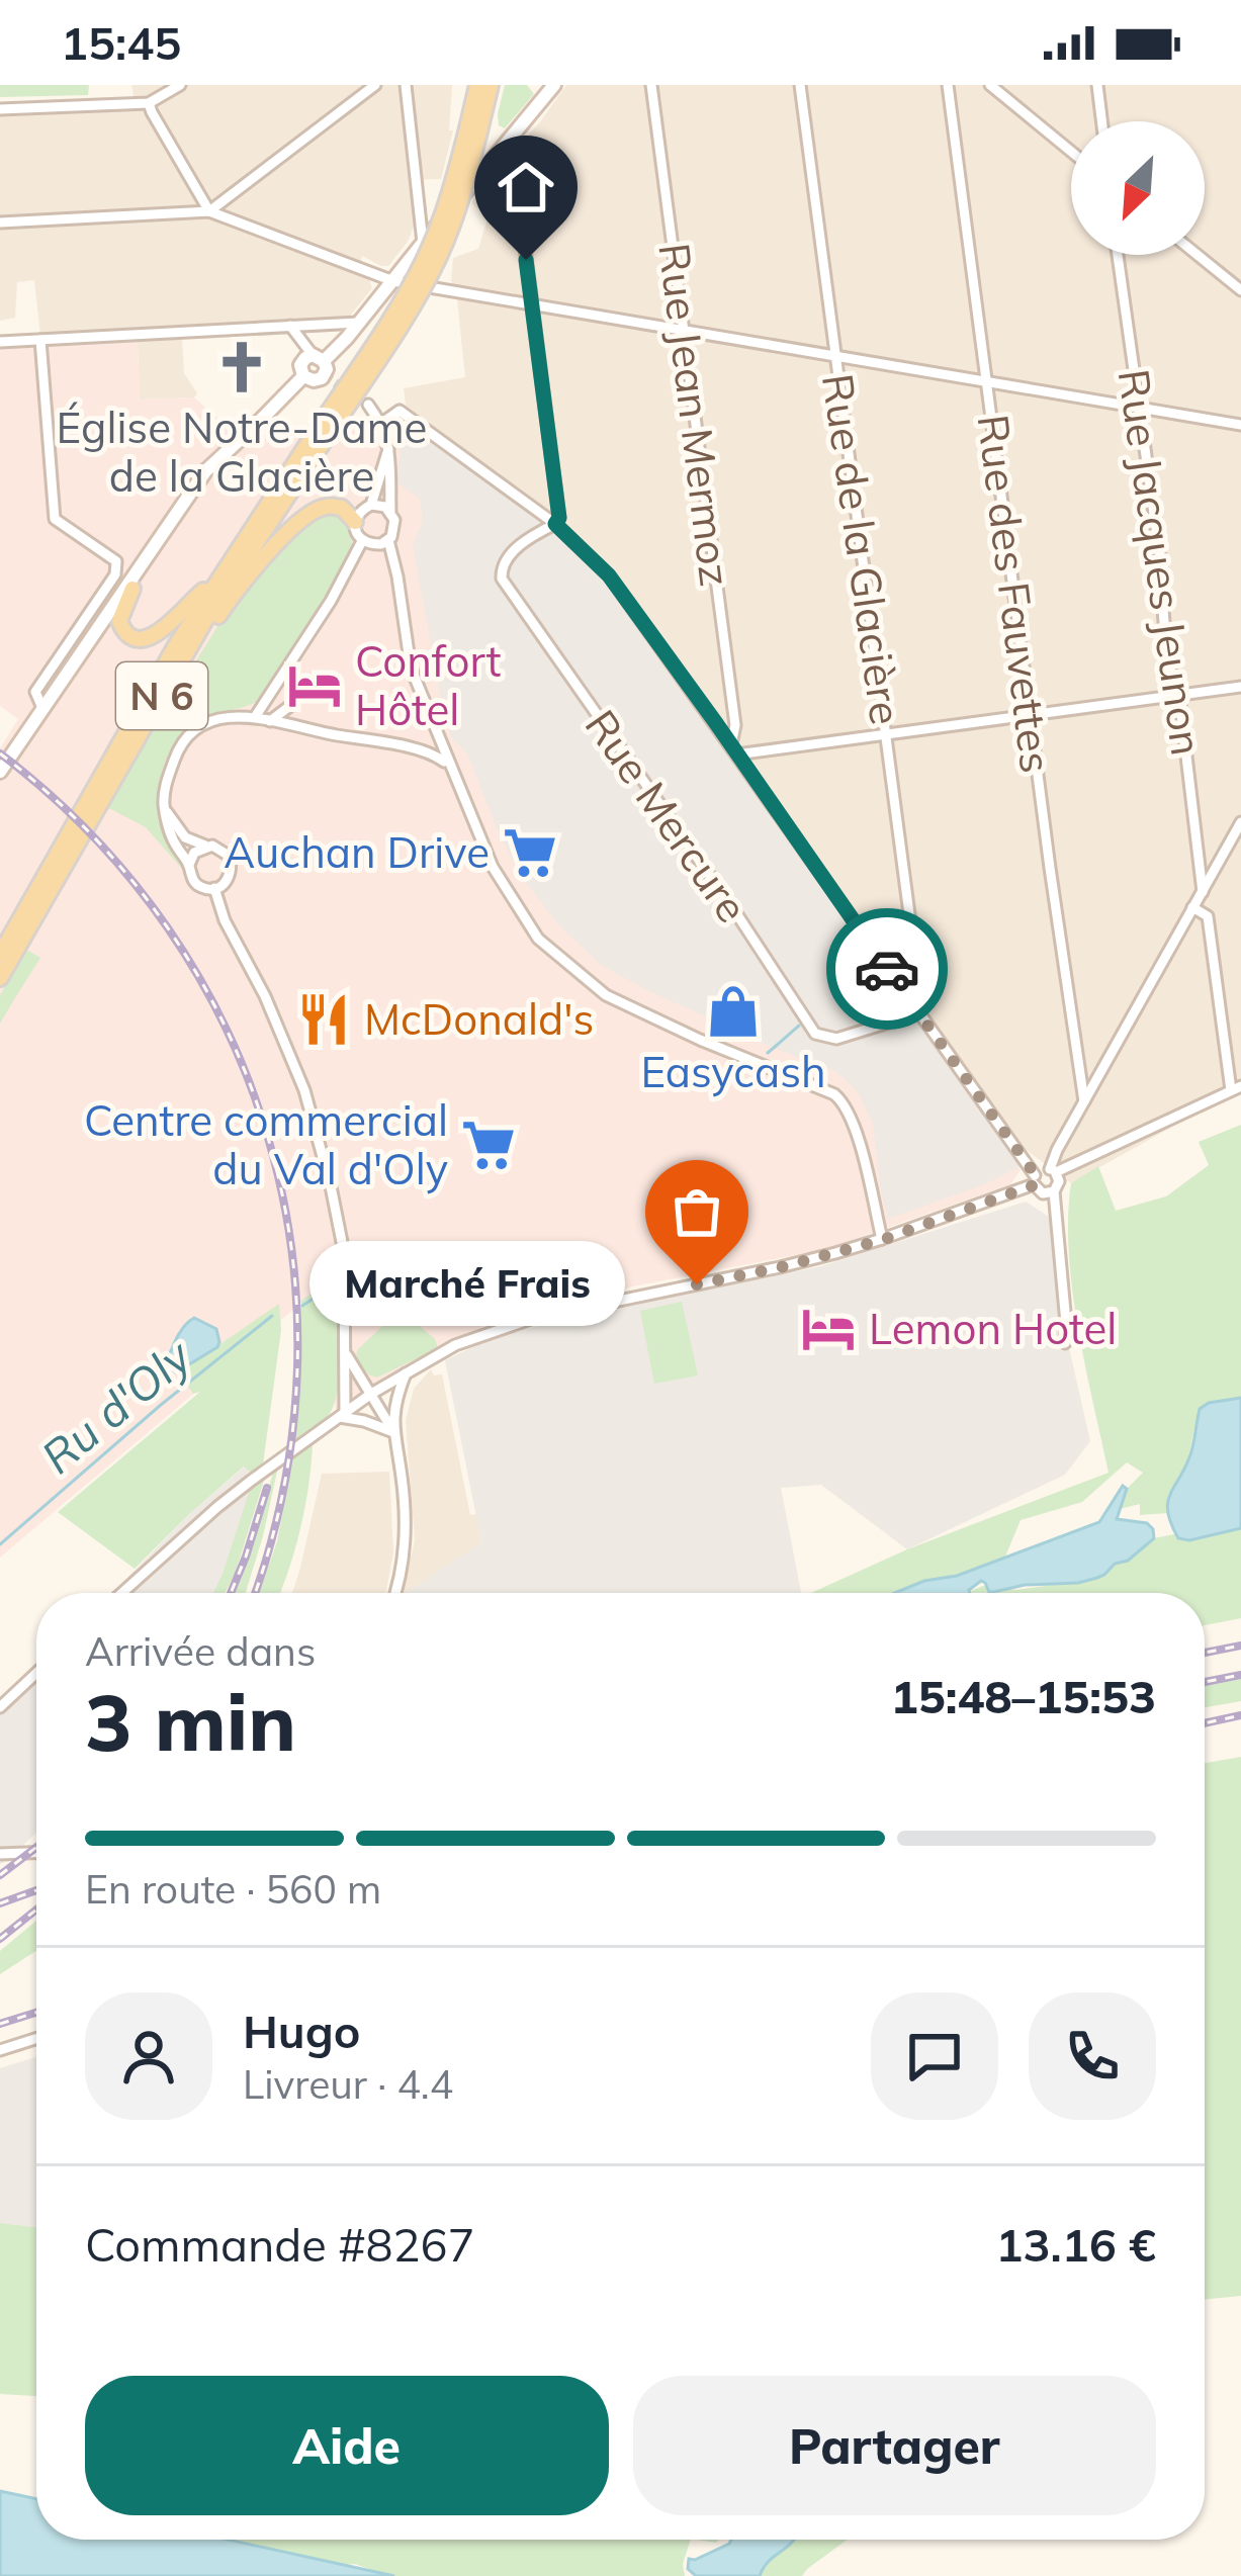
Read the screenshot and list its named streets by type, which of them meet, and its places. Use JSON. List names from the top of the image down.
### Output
{
  "streets": {
    "main road": ["N 6"],
    "street": [
      "Rue Jean Mermoz",
      "Rue de la Glacière",
      "Rue Jacques Jeunon",
      "Rue des Fauvettes",
      "Rue Mercure"
    ]
  },
  "crossings": [
    ["Rue de la Glacière", "Rue Mercure"]
  ],
  "water": ["Ru d'Oly"],
  "places": {
    "church": ["Église Notre-Dame de la Glacière"],
    "hotel": ["Confort Hôtel", "Lemon Hotel"],
    "supermarket": ["Auchan Drive", "Centre commercial du Val d'Oly"],
    "shop": ["Easycash"],
    "restaurant": ["McDonald's"],
    "other": ["Marché Frais"]
  },
  "north": "bottom left",
  "page": {
    "status": "15:45",
    "bubble": "Marché Frais",
    "heading": ["3 min", "Arrivée dans", "15:48–15:53"],
    "panel": [
      "Hugo",
      "Livreur · 4.4",
      "Commande #8267",
      "13.16 €"
    ],
    "bar": "En route · 560 m",
    "buttons": ["Aide", "Partager"]
  }
}
